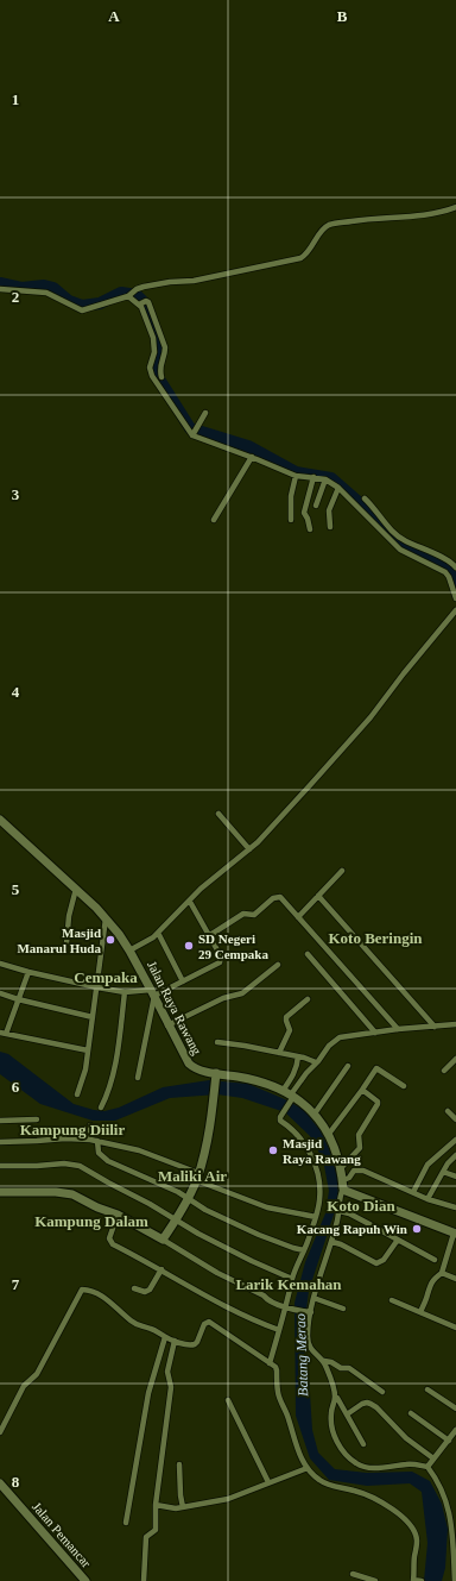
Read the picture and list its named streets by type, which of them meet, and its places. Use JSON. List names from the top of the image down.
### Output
{
  "streets": {
    "main road": ["Jalan Raya Rawang", "Jalan Pemancar"]
  },
  "districts": [
    "Koto Beringin",
    "Cempaka",
    "Kampung Diilir",
    "Maliki Air",
    "Koto Dian",
    "Kampung Dalam",
    "Larik Kemahan"
  ],
  "water": ["Batang Merao"],
  "places": [
    "Masjid Manarul Huda",
    "SD Negeri 29 Cempaka",
    "Masjid Raya Rawang",
    "Kacang Rapuh Win"
  ],
  "grid": {
    "columns": ["A", "B"],
    "rows": [
      "1",
      "2",
      "3",
      "4",
      "5",
      "6",
      "7",
      "8"
    ]
  }
}
